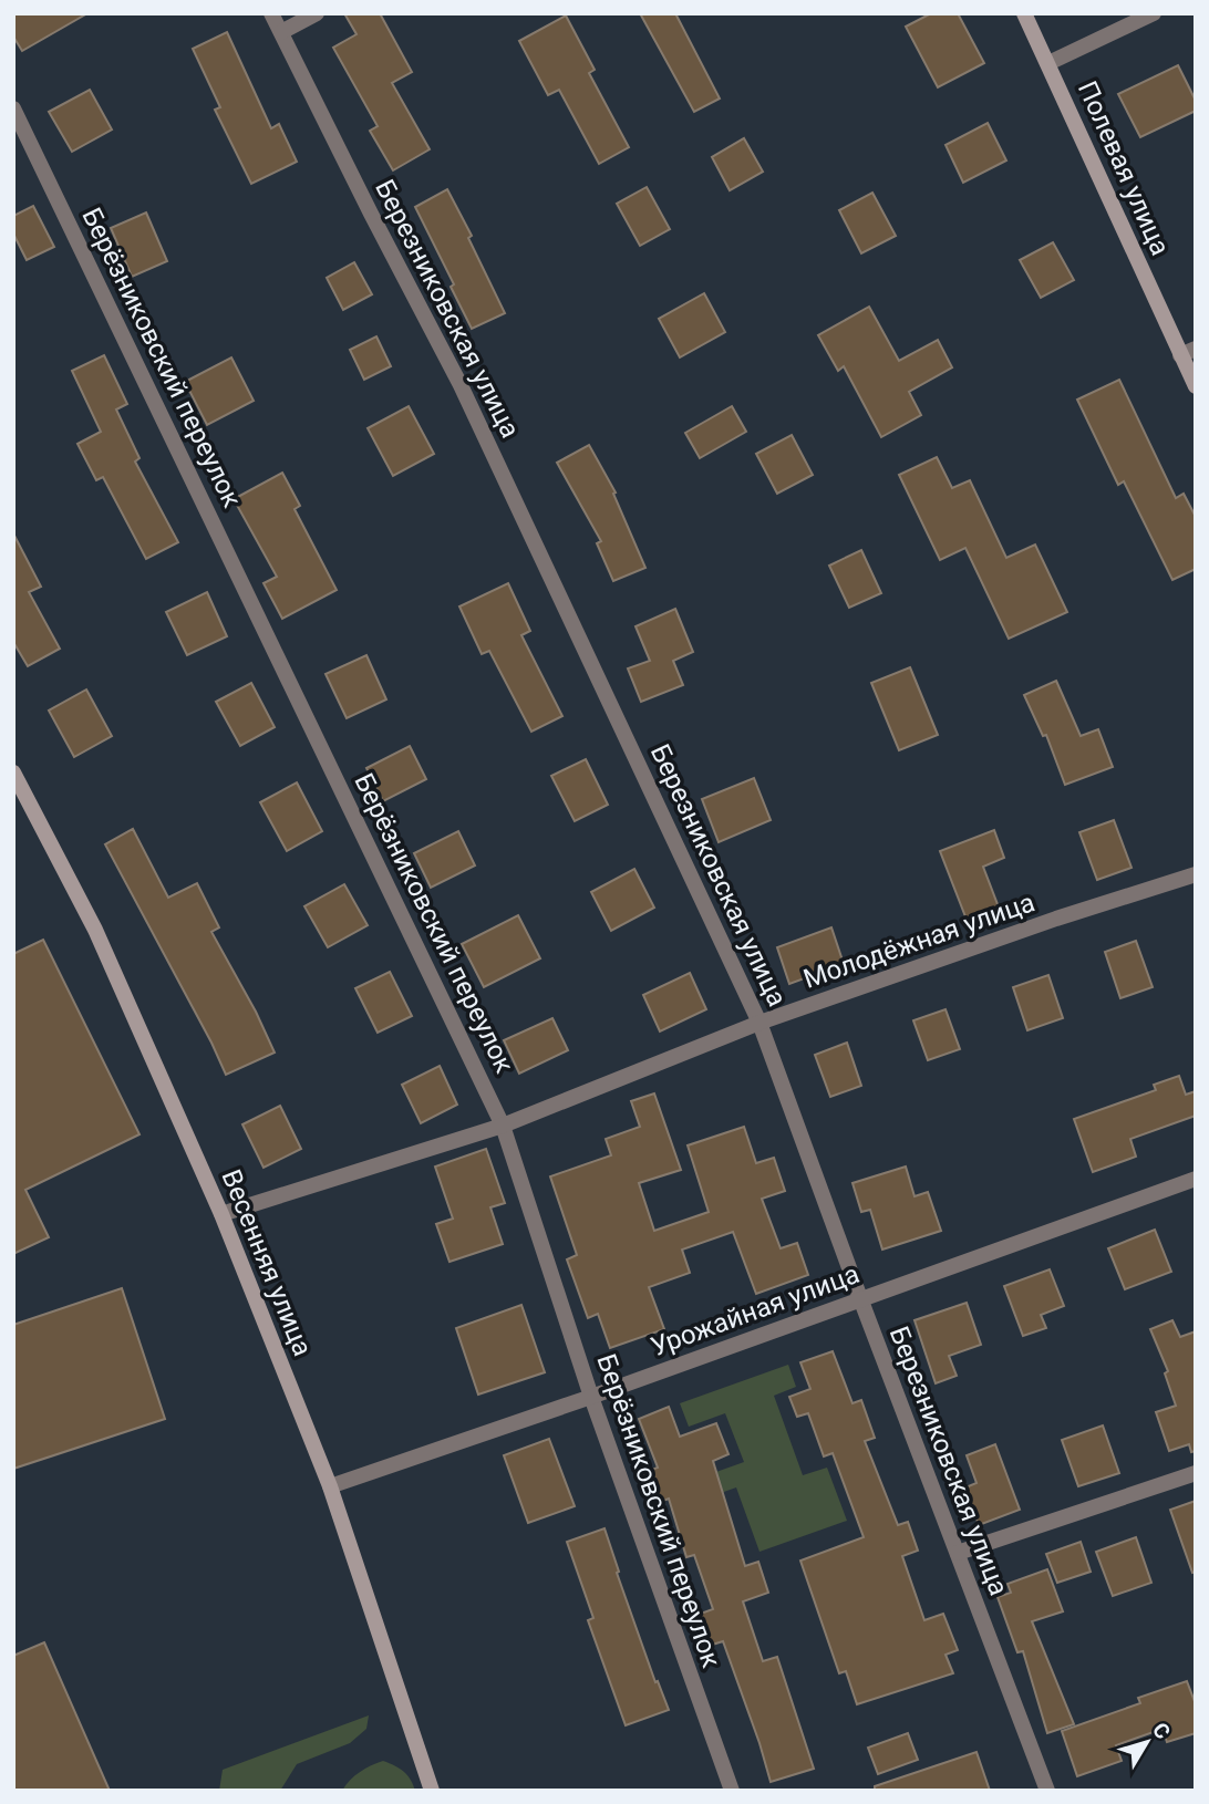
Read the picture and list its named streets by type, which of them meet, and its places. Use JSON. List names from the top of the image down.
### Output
{
  "streets": {
    "street": [
      "Полевая улица",
      "Березниковская улица",
      "Берёзниковский переулок",
      "Молодёжная улица",
      "Весенняя улица",
      "Урожайная улица"
    ]
  },
  "crossings": [
    ["Березниковская улица", "Молодёжная улица"],
    ["Березниковская улица", "Урожайная улица"],
    ["Берёзниковский переулок", "Молодёжная улица"],
    ["Берёзниковский переулок", "Урожайная улица"],
    ["Молодёжная улица", "Весенняя улица"],
    ["Весенняя улица", "Урожайная улица"]
  ],
  "north": "top right"
}
